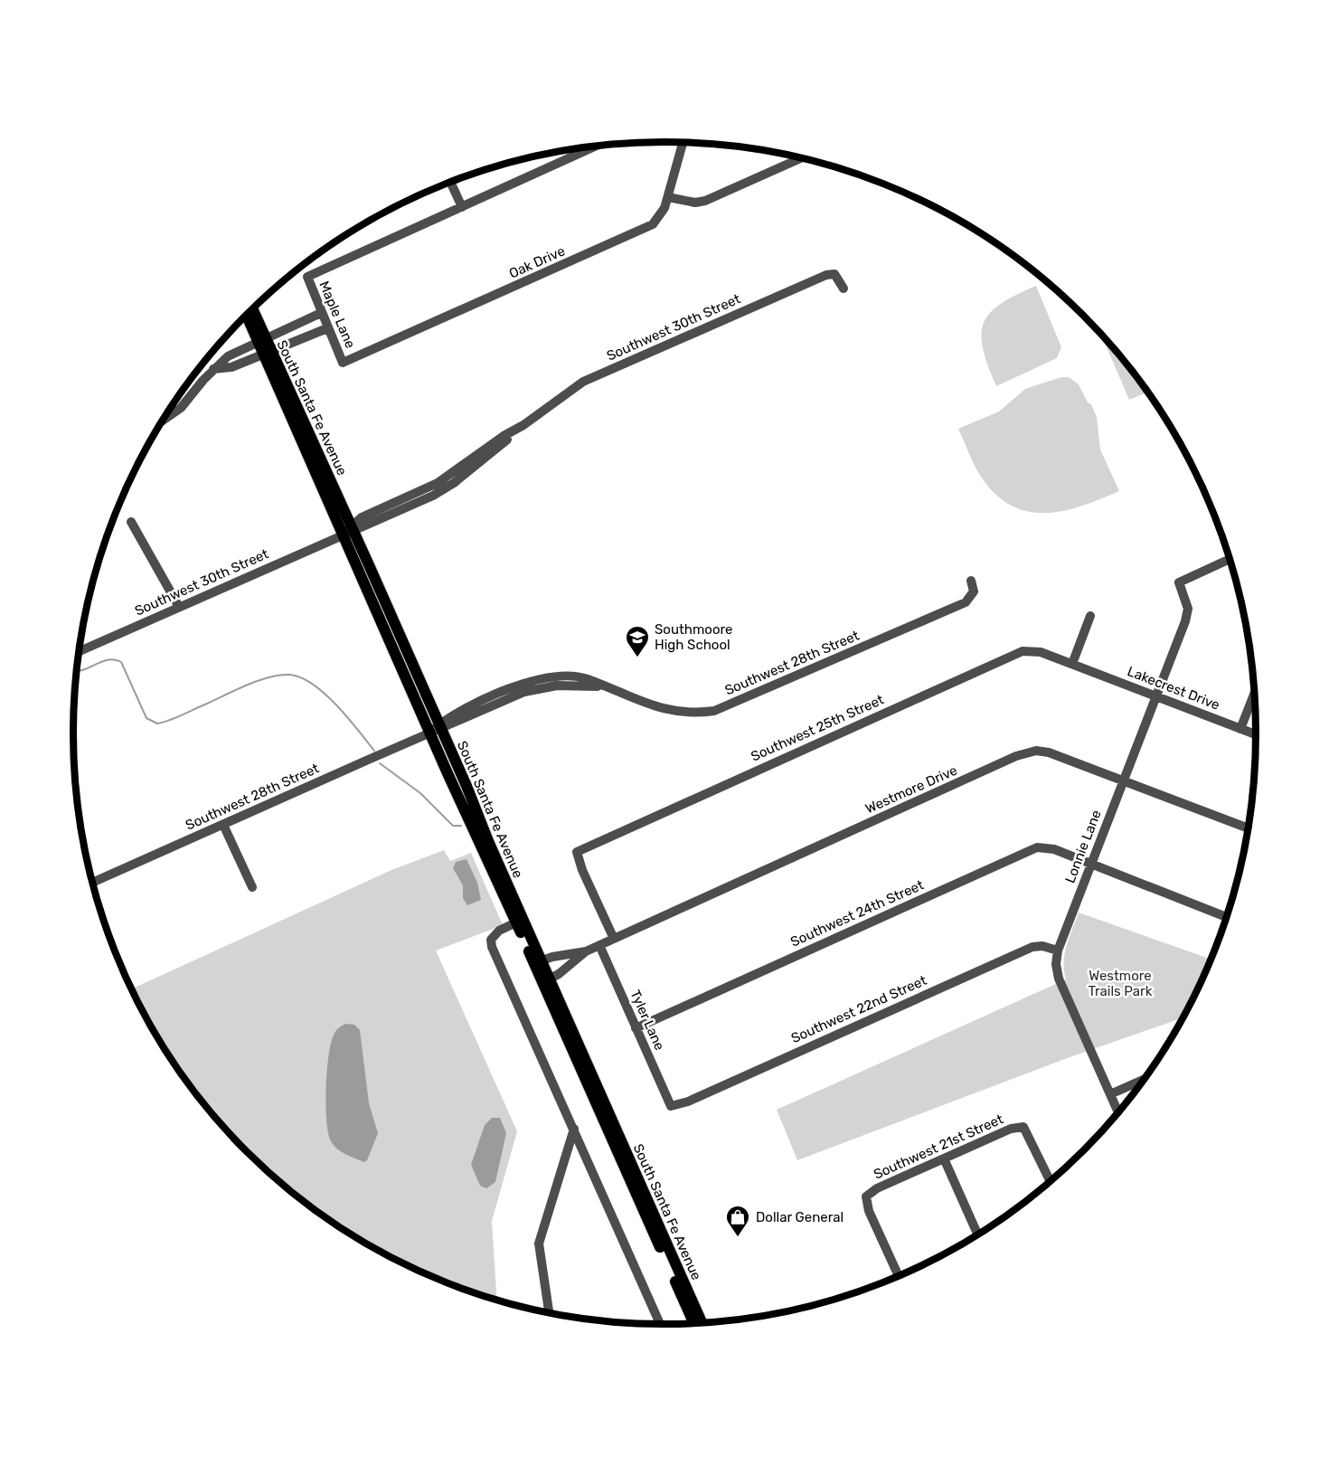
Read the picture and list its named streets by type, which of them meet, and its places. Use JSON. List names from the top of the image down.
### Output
{
  "streets": {
    "main road": ["South Santa Fe Avenue"],
    "street": [
      "Oak Drive",
      "Maple Lane",
      "Southwest 30th Street",
      "Southwest 28th Street",
      "Lakecrest Drive",
      "Southwest 25th Street",
      "Westmore Drive",
      "Lonnie Lane",
      "Southwest 24th Street",
      "Southwest 22nd Street",
      "Tyler Lane",
      "Southwest 21st Street"
    ]
  },
  "crossings": [
    ["Oak Drive", "Maple Lane"],
    ["Southwest 30th Street", "South Santa Fe Avenue"],
    ["South Santa Fe Avenue", "Southwest 28th Street"],
    ["South Santa Fe Avenue", "Westmore Drive"],
    ["Lakecrest Drive", "Southwest 25th Street"],
    ["Lakecrest Drive", "Lonnie Lane"],
    ["Southwest 25th Street", "Westmore Drive"],
    ["Westmore Drive", "Lonnie Lane"],
    ["Westmore Drive", "Tyler Lane"],
    ["Lonnie Lane", "Southwest 24th Street"],
    ["Lonnie Lane", "Southwest 22nd Street"],
    ["Southwest 24th Street", "Tyler Lane"],
    ["Southwest 22nd Street", "Tyler Lane"]
  ],
  "parks": ["Westmore Trails Park"],
  "places": {
    "school or university": ["Southmoore High School"],
    "shop": ["Dollar General"]
  }
}
